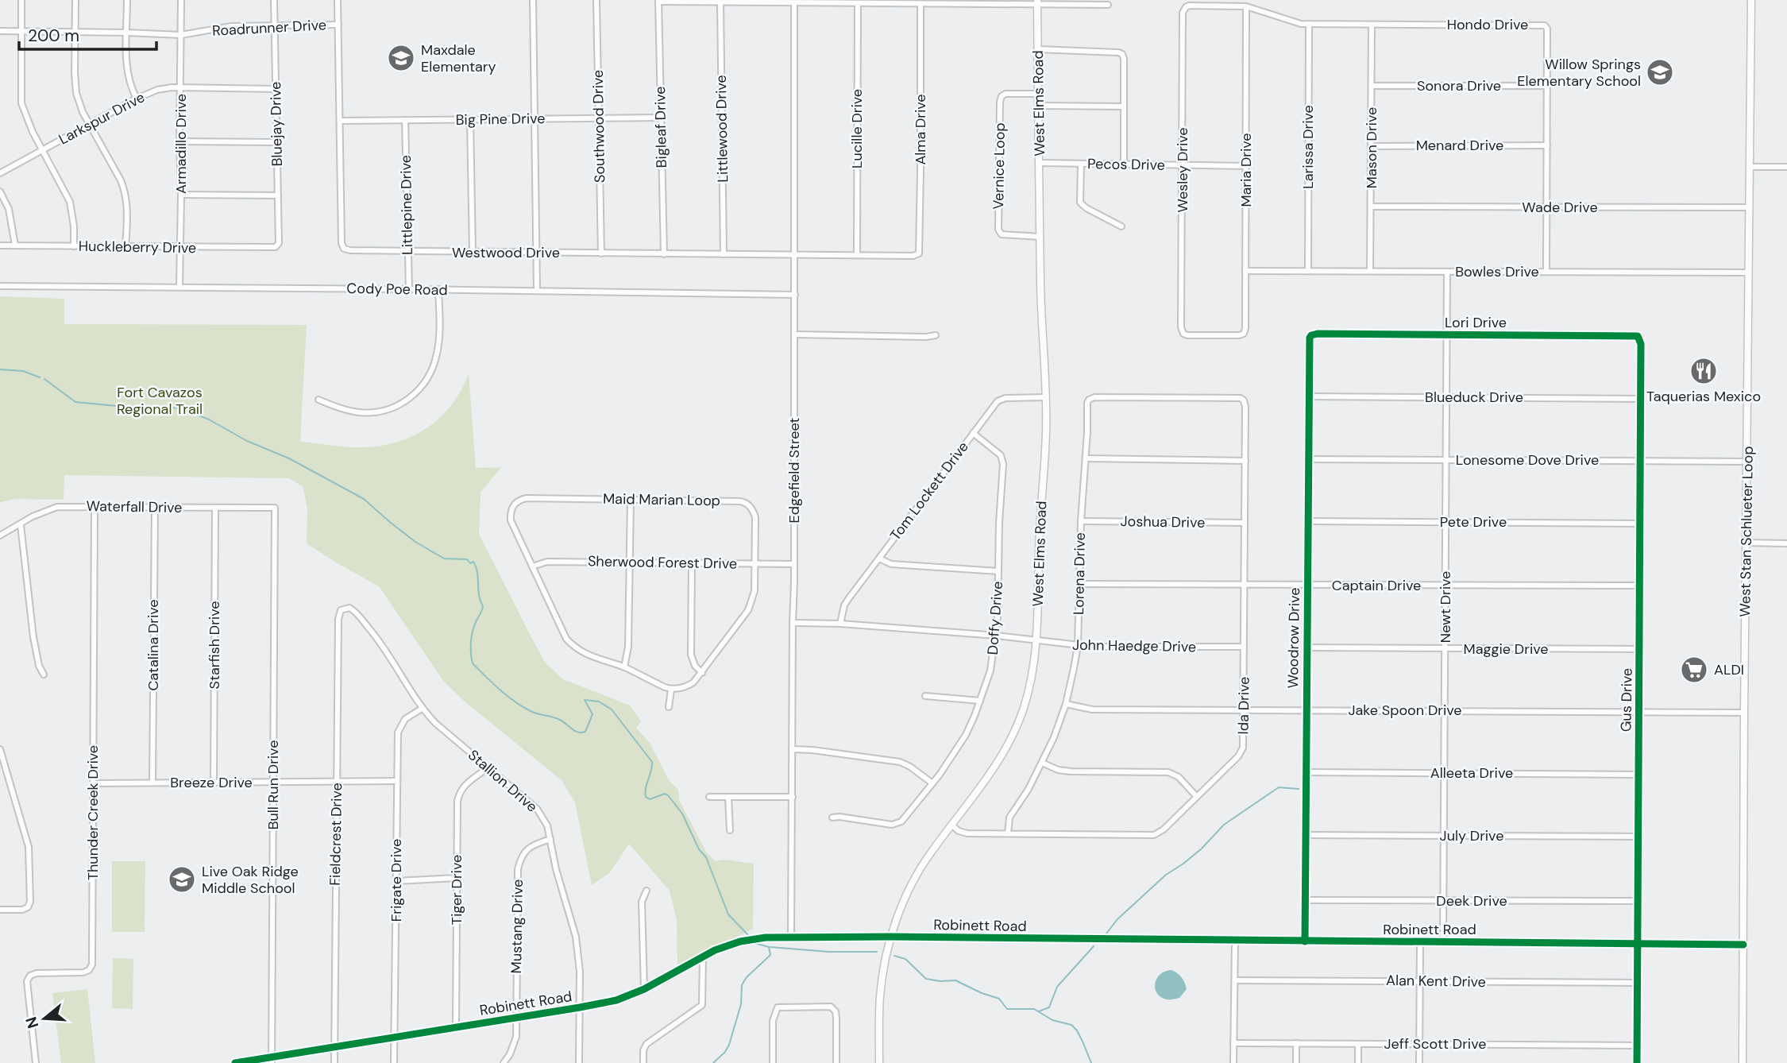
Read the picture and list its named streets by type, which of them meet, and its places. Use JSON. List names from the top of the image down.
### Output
{
  "streets": {
    "main road": ["West Elms Road", "West Stan Schlueter Loop"],
    "street": [
      "Hondo Drive",
      "Roadrunner Drive",
      "Sonora Drive",
      "Larkspur Drive",
      "Big Pine Drive",
      "Bluejay Drive",
      "Southwood Drive",
      "Bigleaf Drive",
      "Littlewood Drive",
      "Lucille Drive",
      "Alma Drive",
      "Armadillo Drive",
      "Menard Drive",
      "Larissa Drive",
      "Mason Drive",
      "Pecos Drive",
      "Vernice Loop",
      "Wesley Drive",
      "Maria Drive",
      "Littlepine Drive",
      "Wade Drive",
      "Huckleberry Drive",
      "Westwood Drive",
      "Bowles Drive",
      "Cody Poe Road",
      "Lori Drive",
      "Blueduck Drive",
      "Lonesome Dove Drive",
      "Edgefield Street",
      "Tom Lockett Drive",
      "Maid Marian Loop",
      "Waterfall Drive",
      "Joshua Drive",
      "Pete Drive",
      "Sherwood Forest Drive",
      "Lorena Drive",
      "Captain Drive",
      "Newt Drive",
      "Doffy Drive",
      "Woodrow Drive",
      "Catalina Drive",
      "Starfish Drive",
      "John Haedge Drive",
      "Maggie Drive",
      "Gus Drive",
      "Ida Drive",
      "Jake Spoon Drive",
      "Alleeta Drive",
      "Stallion Drive",
      "Breeze Drive",
      "Bull Run Drive",
      "Thunder Creek Drive",
      "Fieldcrest Drive",
      "July Drive",
      "Frigate Drive",
      "Tiger Drive",
      "Deek Drive",
      "Robinett Road",
      "Mustang Drive",
      "Alan Kent Drive",
      "Jeff Scott Drive"
    ]
  },
  "crossings": [
    ["Hondo Drive", "Sonora Drive"],
    ["Hondo Drive", "Menard Drive"],
    ["Hondo Drive", "Larissa Drive"],
    ["Hondo Drive", "Mason Drive"],
    ["Hondo Drive", "Wesley Drive"],
    ["Hondo Drive", "Maria Drive"],
    ["Hondo Drive", "Wade Drive"],
    ["Hondo Drive", "Bowles Drive"],
    ["Roadrunner Drive", "Bluejay Drive"],
    ["Roadrunner Drive", "Armadillo Drive"],
    ["Roadrunner Drive", "Westwood Drive"],
    ["Sonora Drive", "Mason Drive"],
    ["West Elms Road", "Pecos Drive"],
    ["West Elms Road", "Vernice Loop"],
    ["West Elms Road", "Tom Lockett Drive"],
    ["West Elms Road", "John Haedge Drive"],
    ["West Elms Road", "Ida Drive"],
    ["West Elms Road", "Robinett Road"],
    ["Larkspur Drive", "Bluejay Drive"],
    ["Larkspur Drive", "Armadillo Drive"],
    ["Big Pine Drive", "Southwood Drive"],
    ["Big Pine Drive", "Bigleaf Drive"],
    ["Big Pine Drive", "Littlepine Drive"],
    ["Big Pine Drive", "Westwood Drive"],
    ["Bluejay Drive", "Huckleberry Drive"],
    ["Southwood Drive", "Westwood Drive"],
    ["Bigleaf Drive", "Westwood Drive"],
    ["Littlewood Drive", "Westwood Drive"],
    ["Lucille Drive", "Westwood Drive"],
    ["Alma Drive", "Westwood Drive"],
    ["Armadillo Drive", "Huckleberry Drive"],
    ["Armadillo Drive", "Cody Poe Road"],
    ["Menard Drive", "Mason Drive"],
    ["Larissa Drive", "Bowles Drive"],
    ["Mason Drive", "Wade Drive"],
    ["Mason Drive", "Bowles Drive"],
    ["Pecos Drive", "Wesley Drive"],
    ["Pecos Drive", "Maria Drive"],
    ["Wesley Drive", "Maria Drive"],
    ["Maria Drive", "Bowles Drive"],
    ["Littlepine Drive", "Westwood Drive"],
    ["Littlepine Drive", "Cody Poe Road"],
    ["Wade Drive", "West Stan Schlueter Loop"],
    ["Westwood Drive", "Edgefield Street"],
    ["Bowles Drive", "West Stan Schlueter Loop"],
    ["Bowles Drive", "Newt Drive"],
    ["Cody Poe Road", "Edgefield Street"],
    ["Lori Drive", "Newt Drive"],
    ["Lori Drive", "Woodrow Drive"],
    ["Lori Drive", "Gus Drive"],
    ["Blueduck Drive", "Newt Drive"],
    ["Blueduck Drive", "Woodrow Drive"],
    ["Blueduck Drive", "Gus Drive"],
    ["Lonesome Dove Drive", "West Stan Schlueter Loop"],
    ["Lonesome Dove Drive", "Newt Drive"],
    ["Lonesome Dove Drive", "Woodrow Drive"],
    ["Lonesome Dove Drive", "Gus Drive"],
    ["Edgefield Street", "Sherwood Forest Drive"],
    ["Edgefield Street", "John Haedge Drive"],
    ["Edgefield Street", "Robinett Road"],
    ["Tom Lockett Drive", "Doffy Drive"],
    ["Tom Lockett Drive", "John Haedge Drive"],
    ["Maid Marian Loop", "Sherwood Forest Drive"],
    ["Waterfall Drive", "Catalina Drive"],
    ["Waterfall Drive", "Starfish Drive"],
    ["Waterfall Drive", "Bull Run Drive"],
    ["Waterfall Drive", "Thunder Creek Drive"],
    ["Joshua Drive", "Lorena Drive"],
    ["Joshua Drive", "Ida Drive"],
    ["Pete Drive", "Newt Drive"],
    ["Pete Drive", "Woodrow Drive"],
    ["Pete Drive", "Gus Drive"],
    ["West Stan Schlueter Loop", "Jake Spoon Drive"],
    ["West Stan Schlueter Loop", "Robinett Road"],
    ["Lorena Drive", "Captain Drive"],
    ["Lorena Drive", "John Haedge Drive"],
    ["Lorena Drive", "Ida Drive"],
    ["Lorena Drive", "Jake Spoon Drive"],
    ["Captain Drive", "Newt Drive"],
    ["Captain Drive", "Woodrow Drive"],
    ["Captain Drive", "Gus Drive"],
    ["Captain Drive", "Ida Drive"],
    ["Newt Drive", "Maggie Drive"],
    ["Newt Drive", "Jake Spoon Drive"],
    ["Newt Drive", "Alleeta Drive"],
    ["Newt Drive", "July Drive"],
    ["Newt Drive", "Deek Drive"],
    ["Newt Drive", "Robinett Road"],
    ["Doffy Drive", "John Haedge Drive"],
    ["Woodrow Drive", "Maggie Drive"],
    ["Woodrow Drive", "Jake Spoon Drive"],
    ["Woodrow Drive", "Alleeta Drive"],
    ["Woodrow Drive", "July Drive"],
    ["Woodrow Drive", "Deek Drive"],
    ["Woodrow Drive", "Robinett Road"],
    ["Catalina Drive", "Breeze Drive"],
    ["Starfish Drive", "Breeze Drive"],
    ["John Haedge Drive", "Ida Drive"],
    ["Maggie Drive", "Gus Drive"],
    ["Gus Drive", "Jake Spoon Drive"],
    ["Gus Drive", "Alleeta Drive"],
    ["Gus Drive", "July Drive"],
    ["Gus Drive", "Deek Drive"],
    ["Gus Drive", "Robinett Road"],
    ["Gus Drive", "Alan Kent Drive"],
    ["Gus Drive", "Jeff Scott Drive"],
    ["Ida Drive", "Jake Spoon Drive"],
    ["Stallion Drive", "Fieldcrest Drive"],
    ["Stallion Drive", "Frigate Drive"],
    ["Stallion Drive", "Tiger Drive"],
    ["Stallion Drive", "Robinett Road"],
    ["Stallion Drive", "Mustang Drive"],
    ["Breeze Drive", "Bull Run Drive"],
    ["Breeze Drive", "Thunder Creek Drive"],
    ["Breeze Drive", "Fieldcrest Drive"],
    ["Breeze Drive", "Frigate Drive"],
    ["Bull Run Drive", "Robinett Road"],
    ["Fieldcrest Drive", "Robinett Road"],
    ["Frigate Drive", "Robinett Road"],
    ["Tiger Drive", "Robinett Road"],
    ["Robinett Road", "Mustang Drive"]
  ],
  "parks": ["Fort Cavazos Regional Trail"],
  "places": {
    "school or university": ["Maxdale Elementary", "Willow Springs Elementary School", "Live Oak Ridge Middle School"],
    "restaurant": ["Taquerias Mexico"],
    "supermarket": ["ALDI"]
  },
  "scale_bar": "200 m",
  "north": "left"
}
